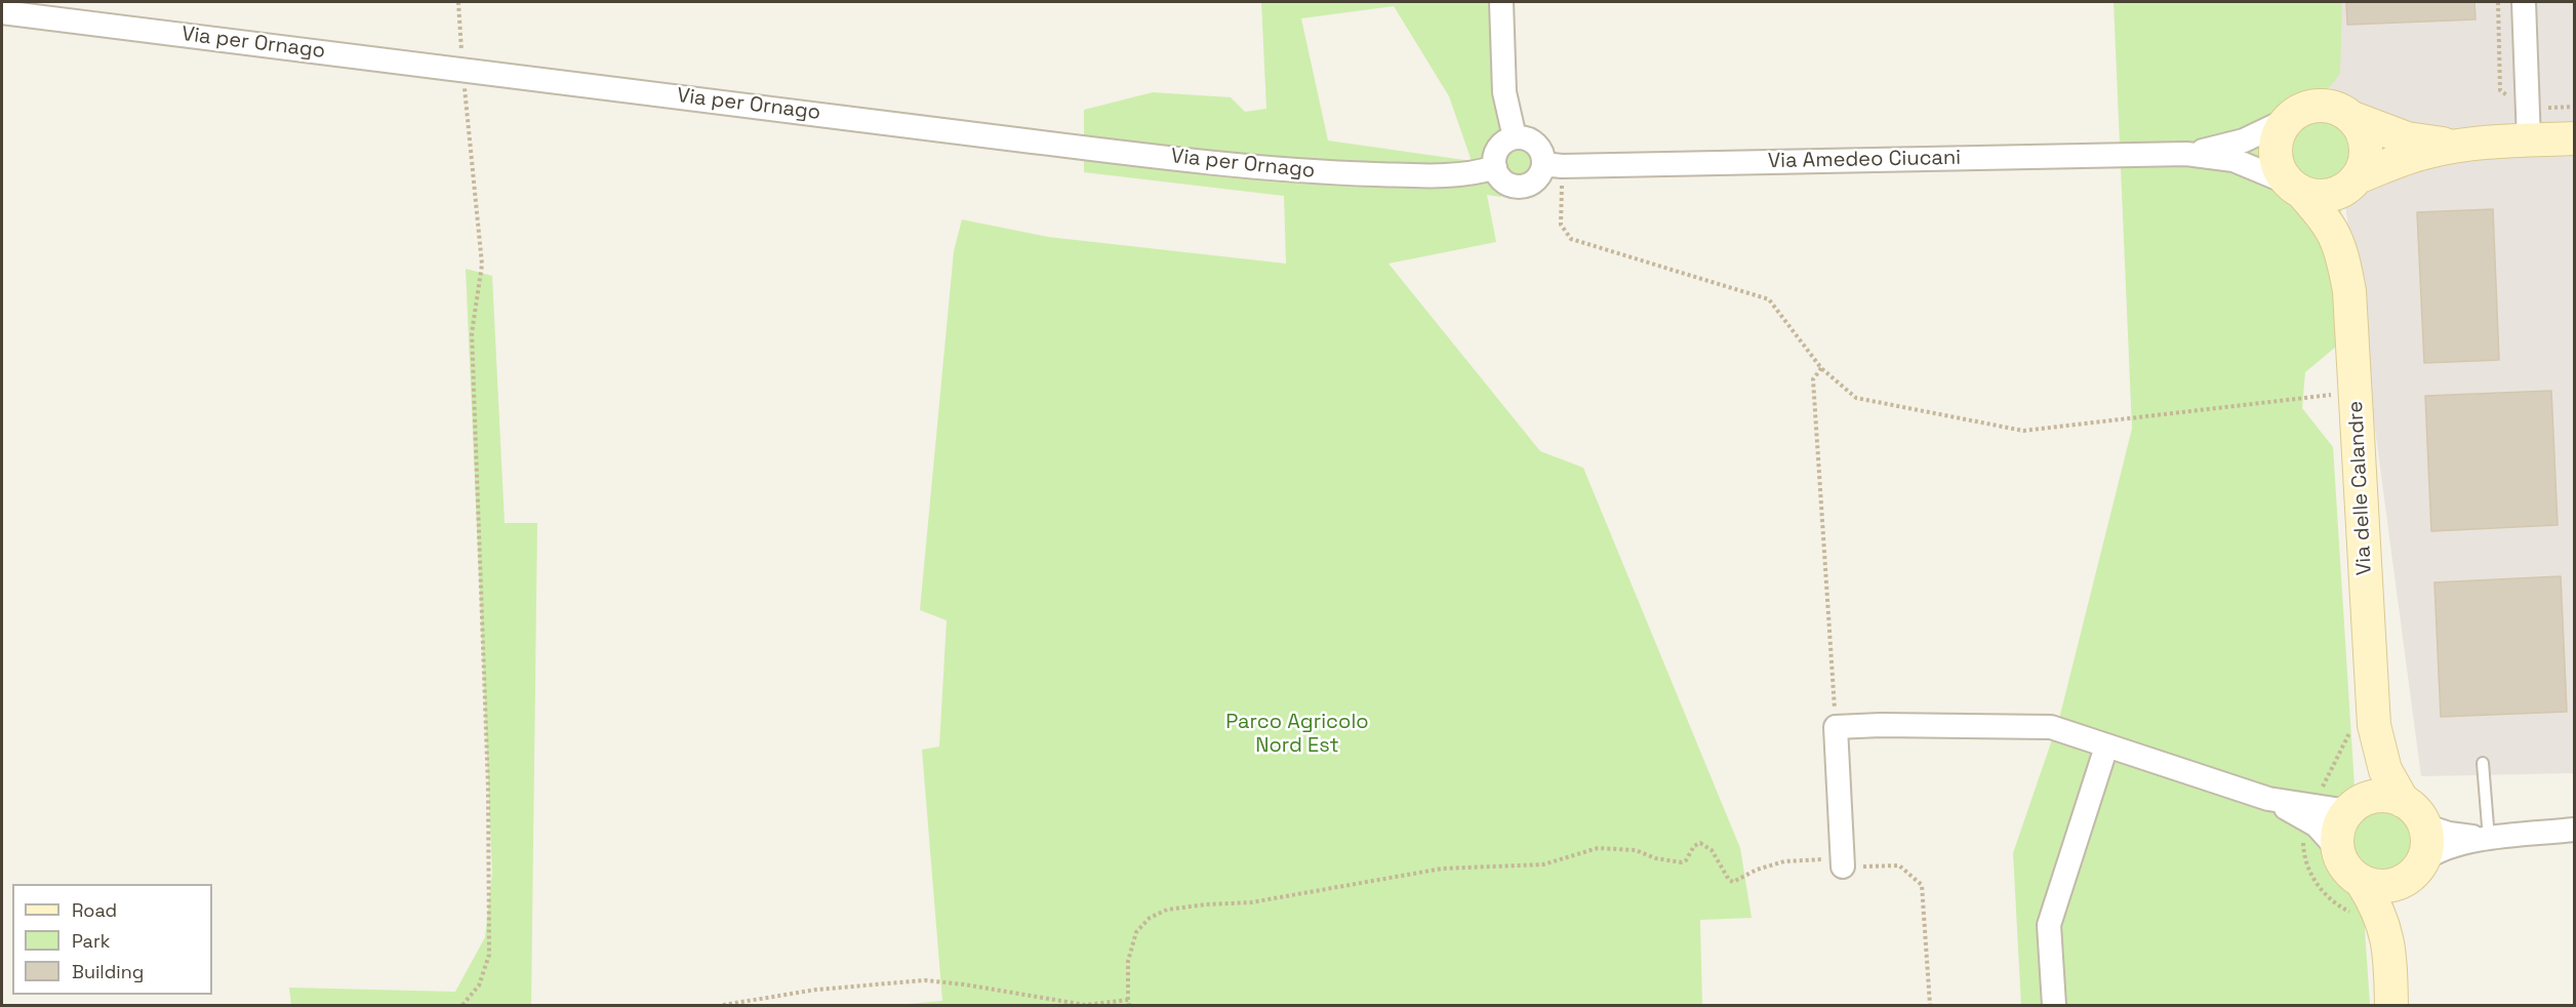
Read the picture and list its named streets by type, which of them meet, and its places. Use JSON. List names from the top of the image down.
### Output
{
  "streets": {
    "main road": ["Via Amedeo Ciucani", "Via delle Calandre"],
    "street": ["Via per Ornago"]
  },
  "crossings": [
    ["Via per Ornago", "Via Amedeo Ciucani"],
    ["Via Amedeo Ciucani", "Via delle Calandre"]
  ],
  "parks": ["Parco Agricolo Nord Est"],
  "legend": ["Road", "Park", "Building"]
}
